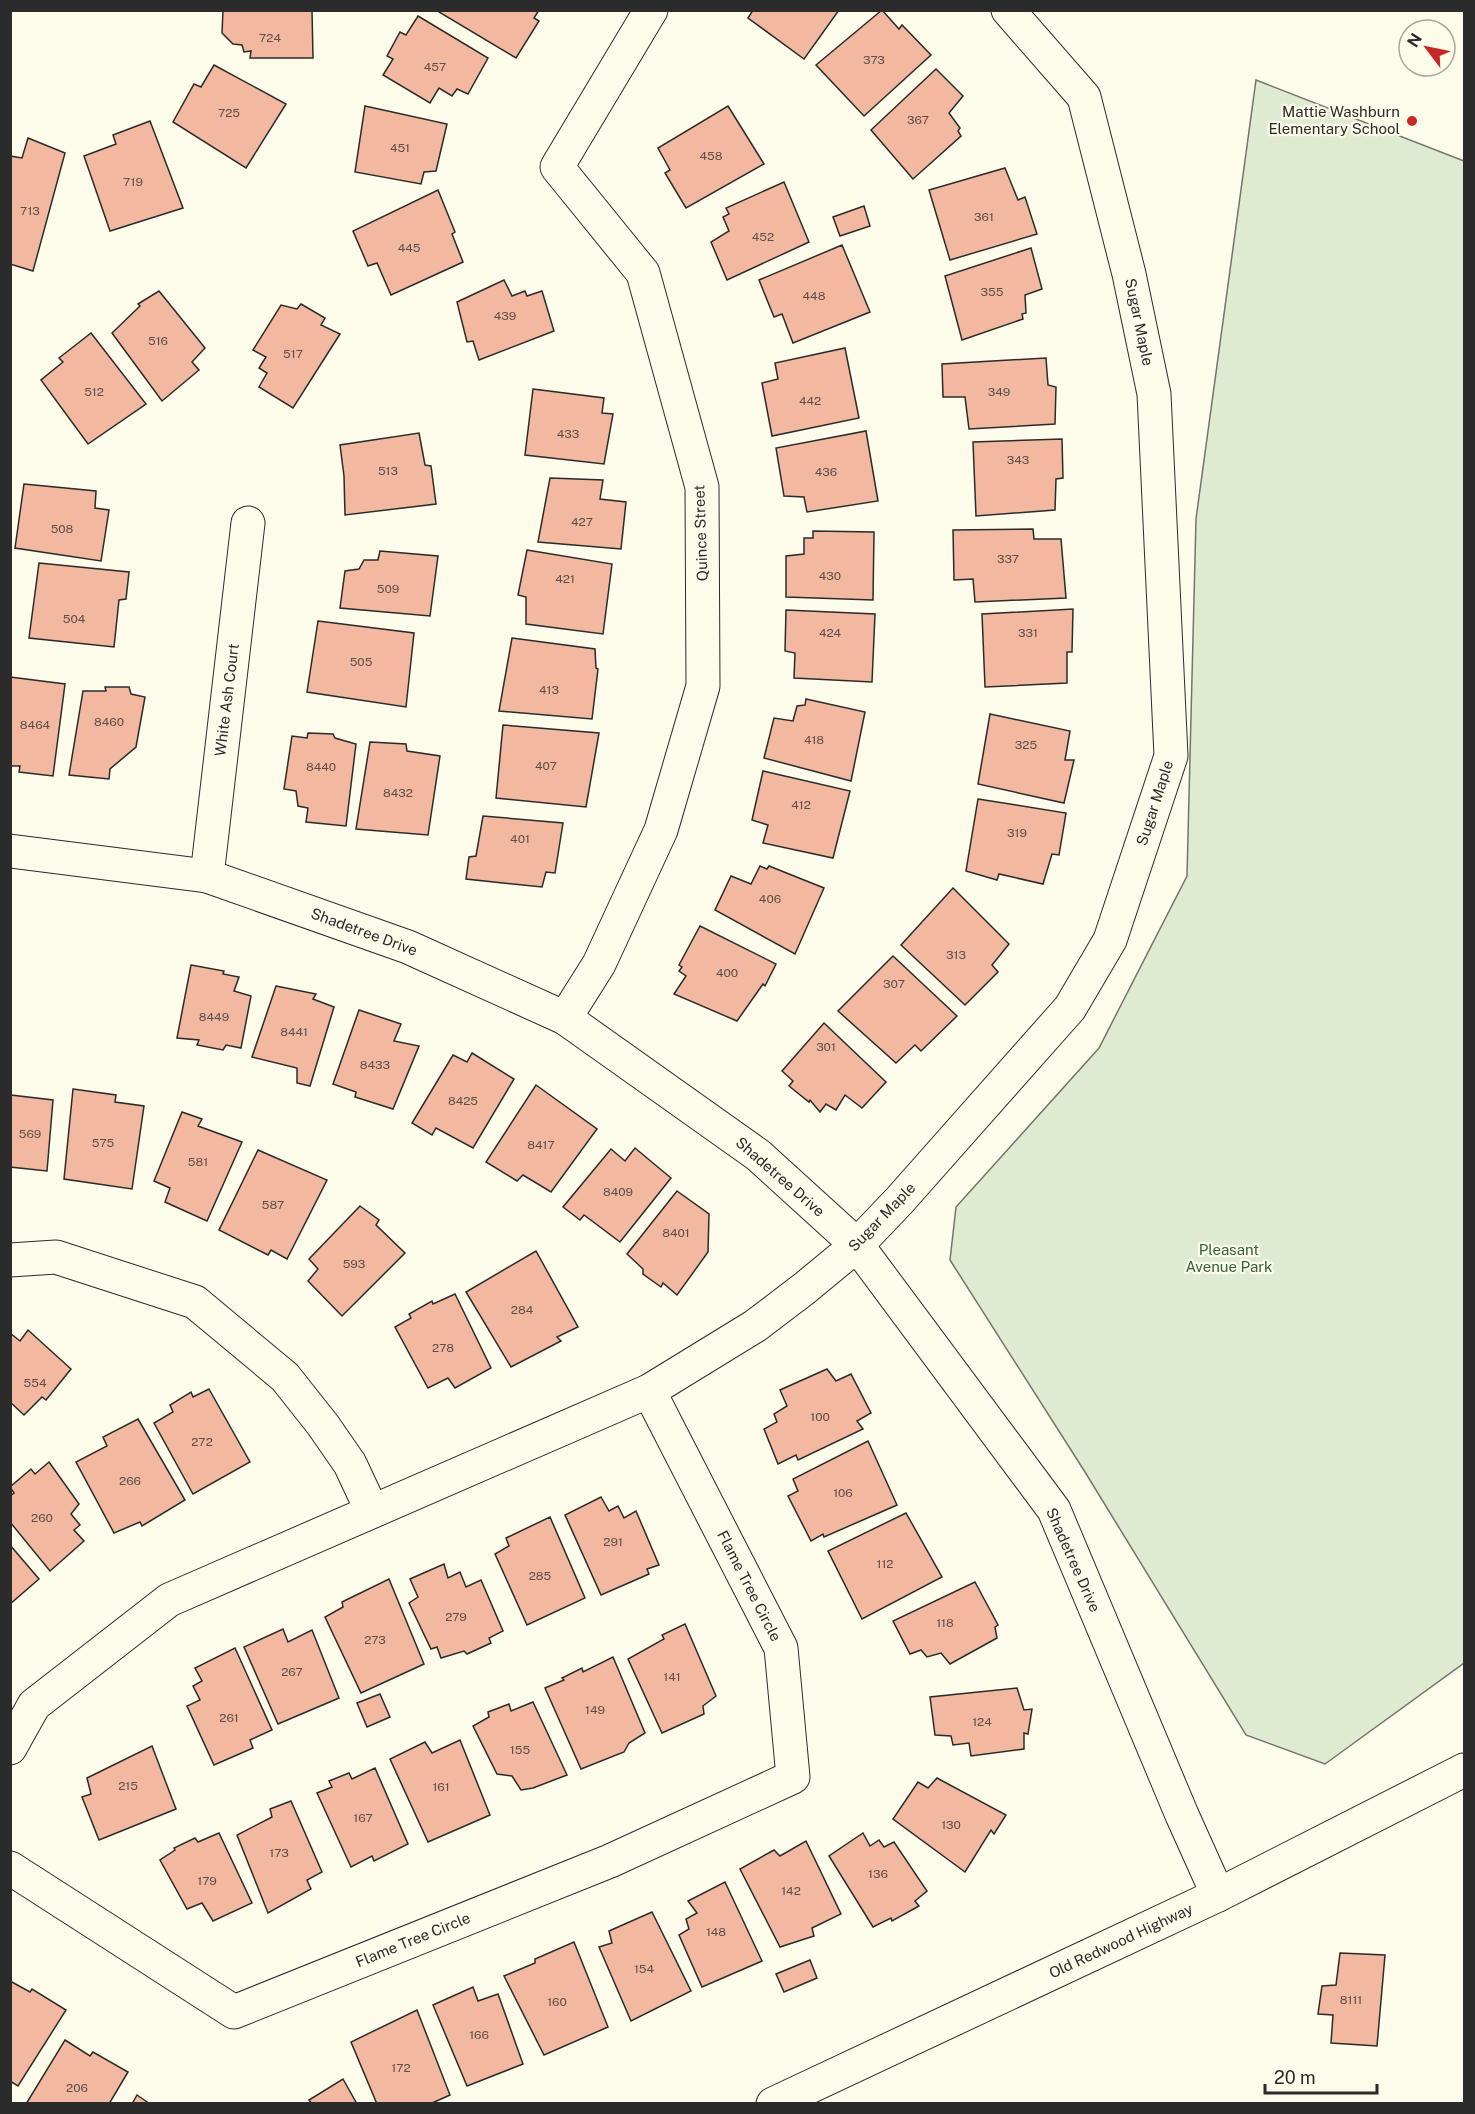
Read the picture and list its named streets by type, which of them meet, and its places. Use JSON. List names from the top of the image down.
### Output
{
  "streets": {
    "street": [
      "Sugar Maple",
      "Quince Street",
      "White Ash Court",
      "Shadetree Drive",
      "Flame Tree Circle",
      "Old Redwood Highway"
    ]
  },
  "crossings": [
    ["Sugar Maple", "Shadetree Drive"],
    ["Sugar Maple", "Flame Tree Circle"],
    ["Quince Street", "Shadetree Drive"],
    ["White Ash Court", "Shadetree Drive"],
    ["Shadetree Drive", "Old Redwood Highway"]
  ],
  "parks": ["Pleasant Avenue Park"],
  "places": ["Mattie Washburn Elementary School"],
  "house_numbers": [
    "724",
    "373",
    "457",
    "725",
    "367",
    "451",
    "458",
    "719",
    "713",
    "361",
    "452",
    "445",
    "355",
    "448",
    "439",
    "516",
    "517",
    "512",
    "349",
    "442",
    "433",
    "343",
    "513",
    "436",
    "427",
    "508",
    "337",
    "430",
    "421",
    "509",
    "504",
    "424",
    "331",
    "505",
    "413",
    "8460",
    "8464",
    "418",
    "325",
    "407",
    "8440",
    "8432",
    "412",
    "319",
    "401",
    "406",
    "313",
    "400",
    "307",
    "8449",
    "8441",
    "301",
    "8433",
    "8425",
    "569",
    "575",
    "8417",
    "581",
    "8409",
    "587",
    "8401",
    "593",
    "284",
    "278",
    "554",
    "100",
    "272",
    "266",
    "106",
    "260",
    "291",
    "112",
    "285",
    "279",
    "118",
    "273",
    "267",
    "141",
    "149",
    "261",
    "124",
    "155",
    "215",
    "161",
    "167",
    "130",
    "173",
    "136",
    "179",
    "142",
    "148",
    "154",
    "8111",
    "160",
    "166",
    "172",
    "206"
  ],
  "scale_bar": "20 m",
  "north": "top left"
}
